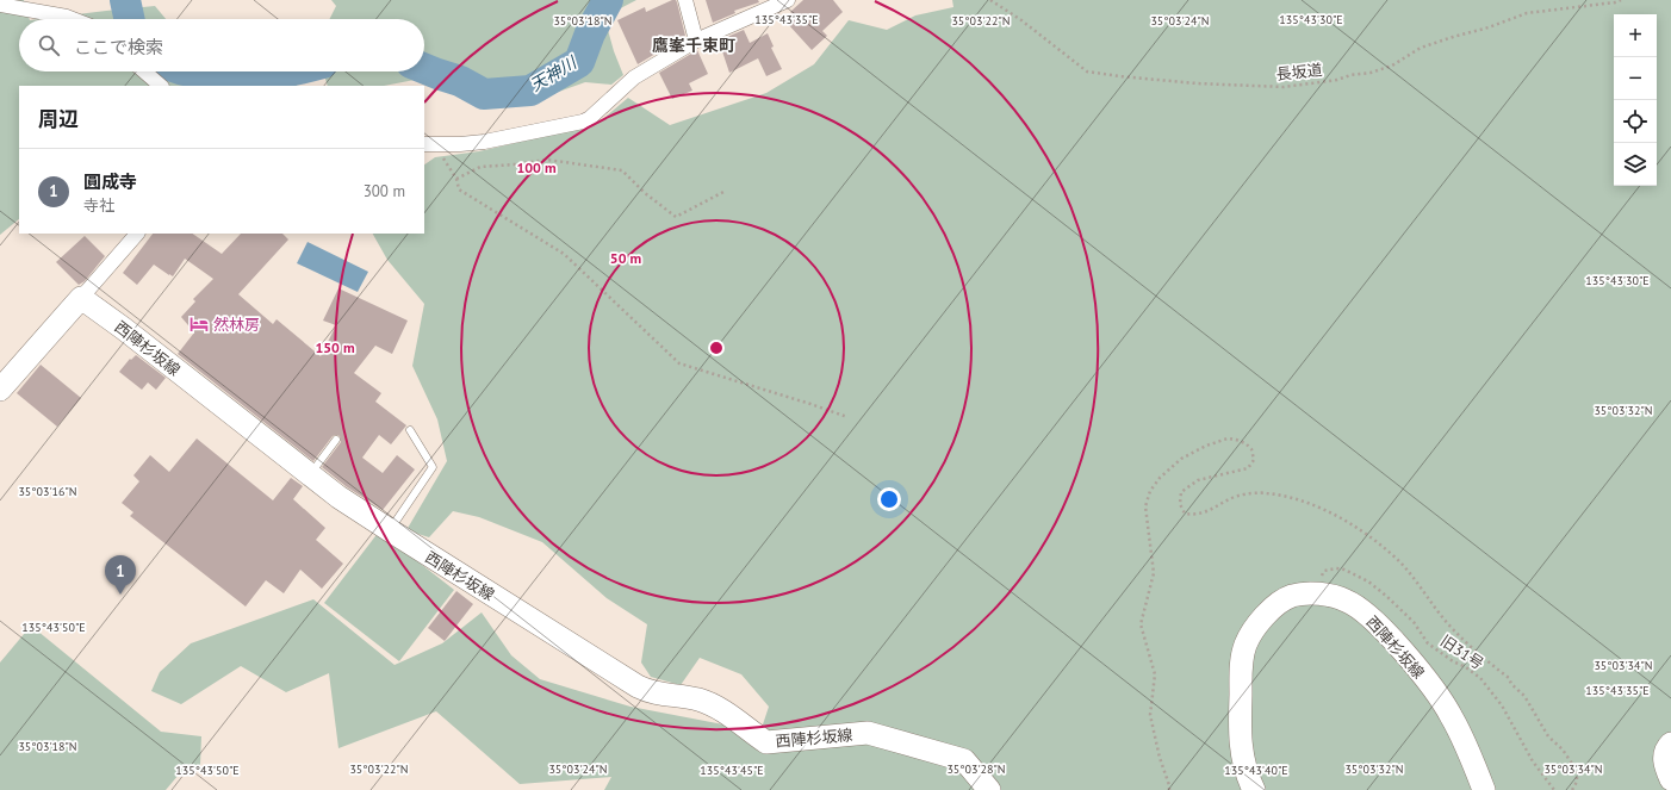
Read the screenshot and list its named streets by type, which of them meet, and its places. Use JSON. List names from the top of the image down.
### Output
{
  "streets": {
    "main road": ["西陣杉坂線"],
    "path": ["長坂道", "旧31号"]
  },
  "crossings": [
    ["西陣杉坂線", "旧31号"]
  ],
  "districts": ["鷹峯千束町"],
  "water": ["天神川"],
  "places": {
    "hotel": ["然林房"]
  },
  "page": {
    "map_buttons": ["+", "−"],
    "search": "ここで検索",
    "heading": "周辺",
    "list": [
      {
        "mark": "1",
        "name": "圓成寺",
        "note": "寺社",
        "value": "300 m"
      }
    ],
    "pins": "1"
  },
  "coordinates": [
    "135°43'35\"E",
    "135°43'30\"E",
    "35°03'24\"N",
    "35°03'18\"N",
    "35°03'22\"N",
    "35°03'32\"N",
    "35°03'16\"N",
    "135°43'50\"E",
    "35°03'34\"N",
    "35°03'28\"N",
    "135°43'45\"E",
    "135°43'40\"E"
  ],
  "rings": ["100 m", "50 m", "150 m"]
}
